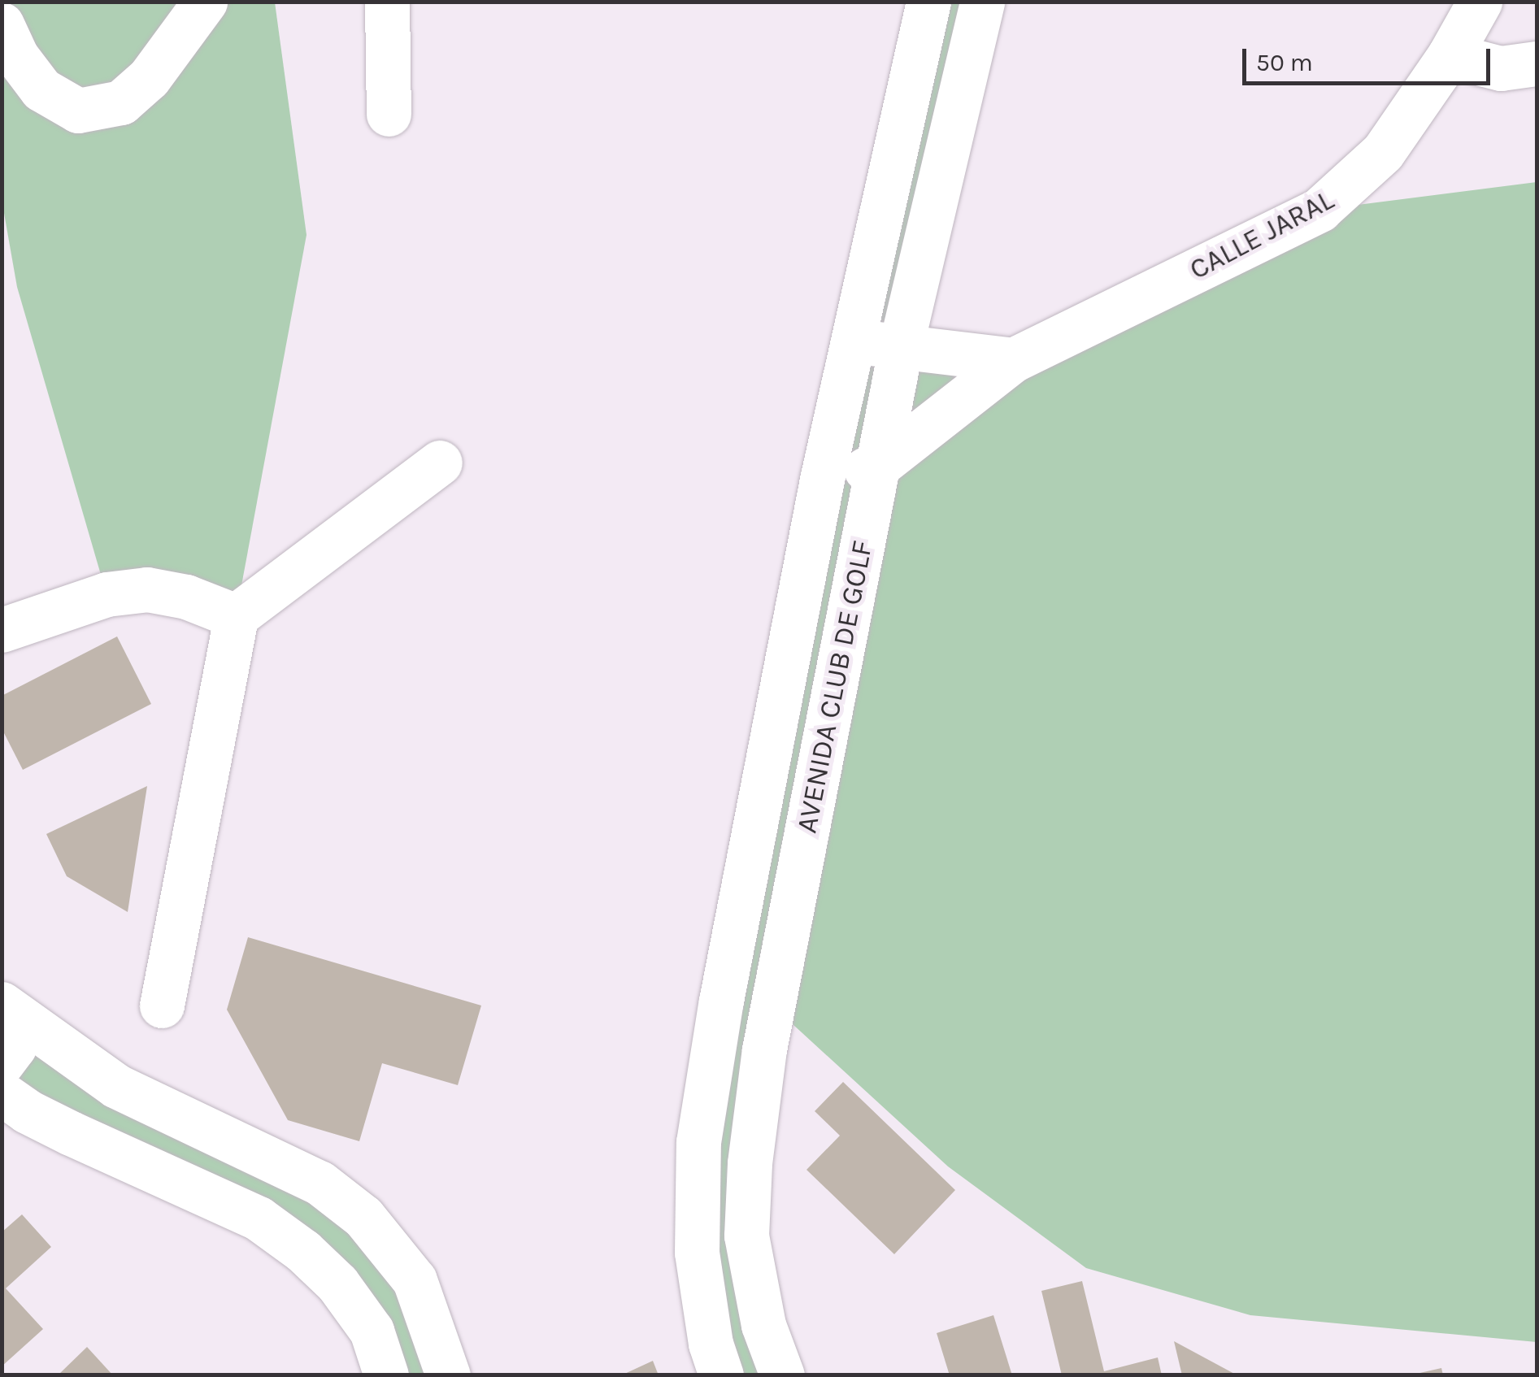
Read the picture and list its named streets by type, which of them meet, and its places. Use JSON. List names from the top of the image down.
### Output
{
  "streets": {
    "street": ["CALLE JARAL", "AVENIDA CLUB DE GOLF"]
  },
  "crossings": [
    ["CALLE JARAL", "AVENIDA CLUB DE GOLF"]
  ],
  "scale_bar": "50 m"
}
